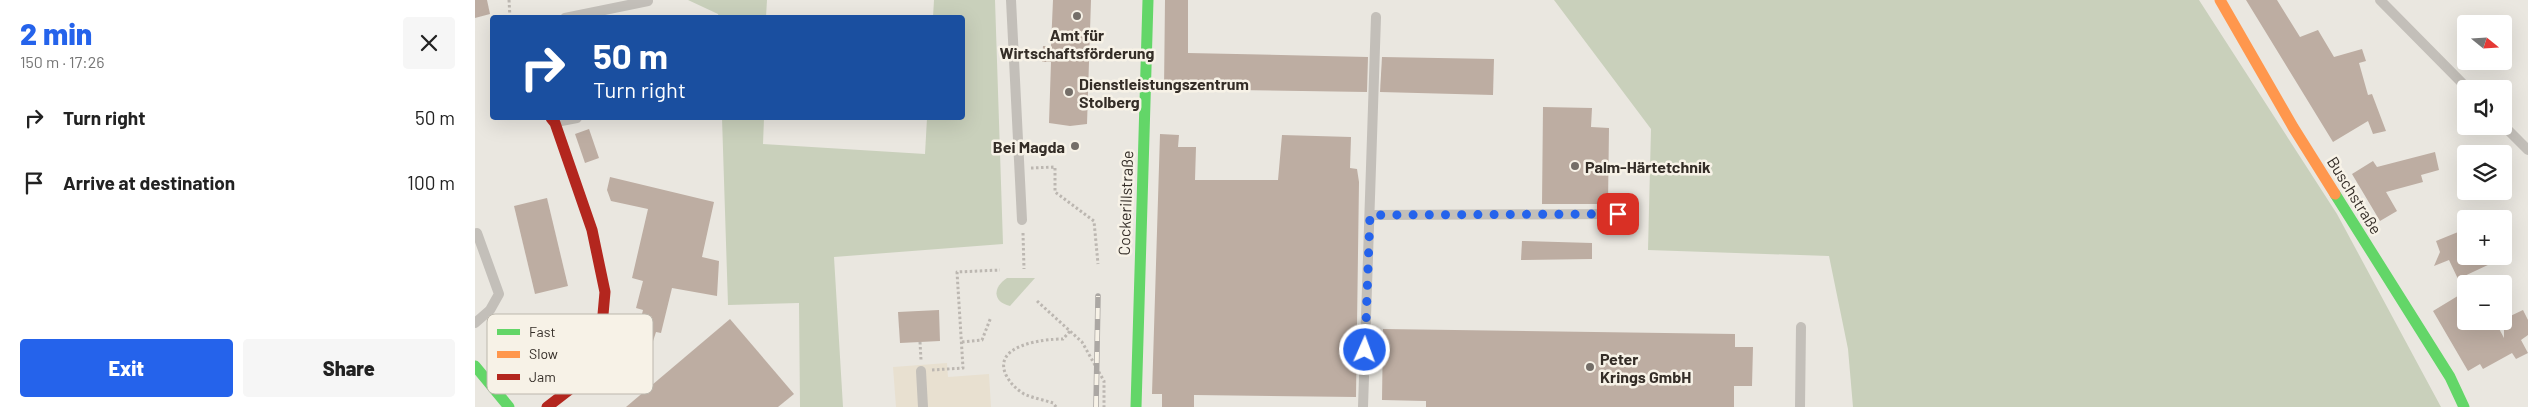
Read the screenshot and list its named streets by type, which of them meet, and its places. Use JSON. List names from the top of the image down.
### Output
{
  "streets": {
    "street": ["Buschstraße", "Cockerillstraße"]
  },
  "places": [
    "Amt für Wirtschaftsförderung",
    "Dienstleistungszentrum Stolberg",
    "Bei Magda",
    "Palm-Härtetchnik",
    "Peter Krings GmbH"
  ],
  "legend": ["Fast", "Slow", "Jam"],
  "north": "right",
  "page": {
    "heading": ["2 min", "150 m · 17:26"],
    "map_buttons": ["+", "−"],
    "turn": ["50 m", "Turn right"],
    "list": [
      {
        "name": "Turn right",
        "value": "50 m"
      },
      {
        "name": "Arrive at destination",
        "value": "100 m"
      }
    ],
    "buttons": ["Exit", "Share"]
  }
}
